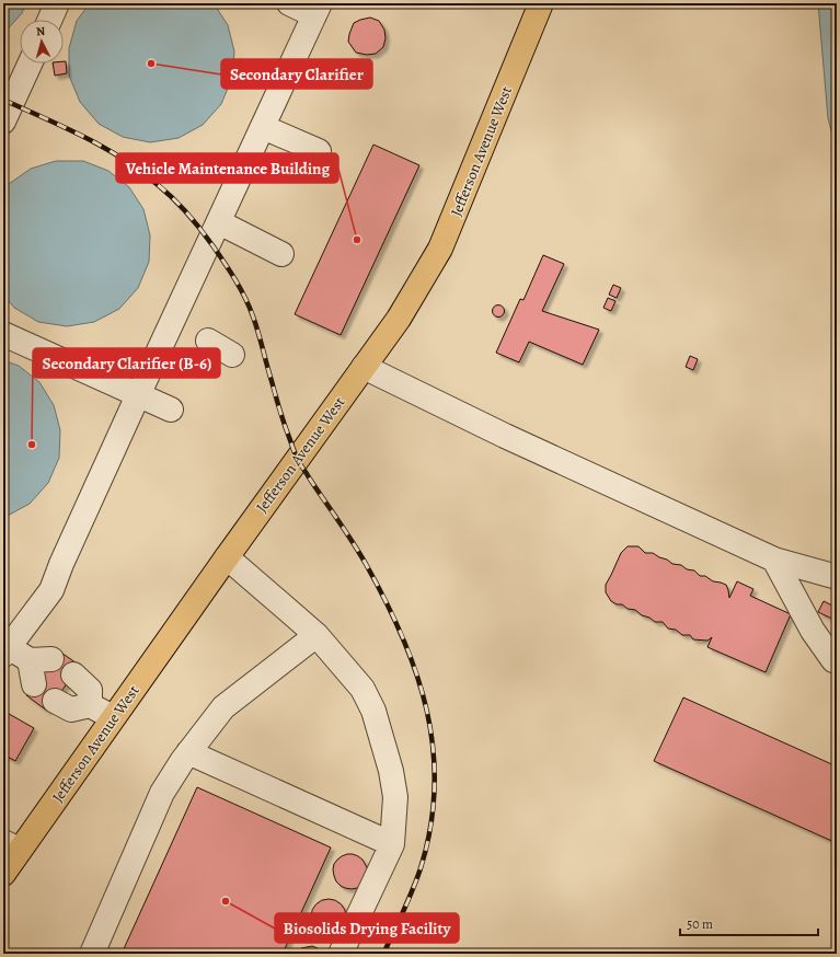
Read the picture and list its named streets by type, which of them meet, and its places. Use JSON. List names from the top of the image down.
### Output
{
  "streets": {
    "main road": ["Jefferson Avenue West"]
  },
  "places": [
    "Secondary Clarifier",
    "Vehicle Maintenance Building",
    "Secondary Clarifier (B-6)",
    "Biosolids Drying Facility"
  ],
  "scale_bar": "50 m",
  "north": "top"
}
